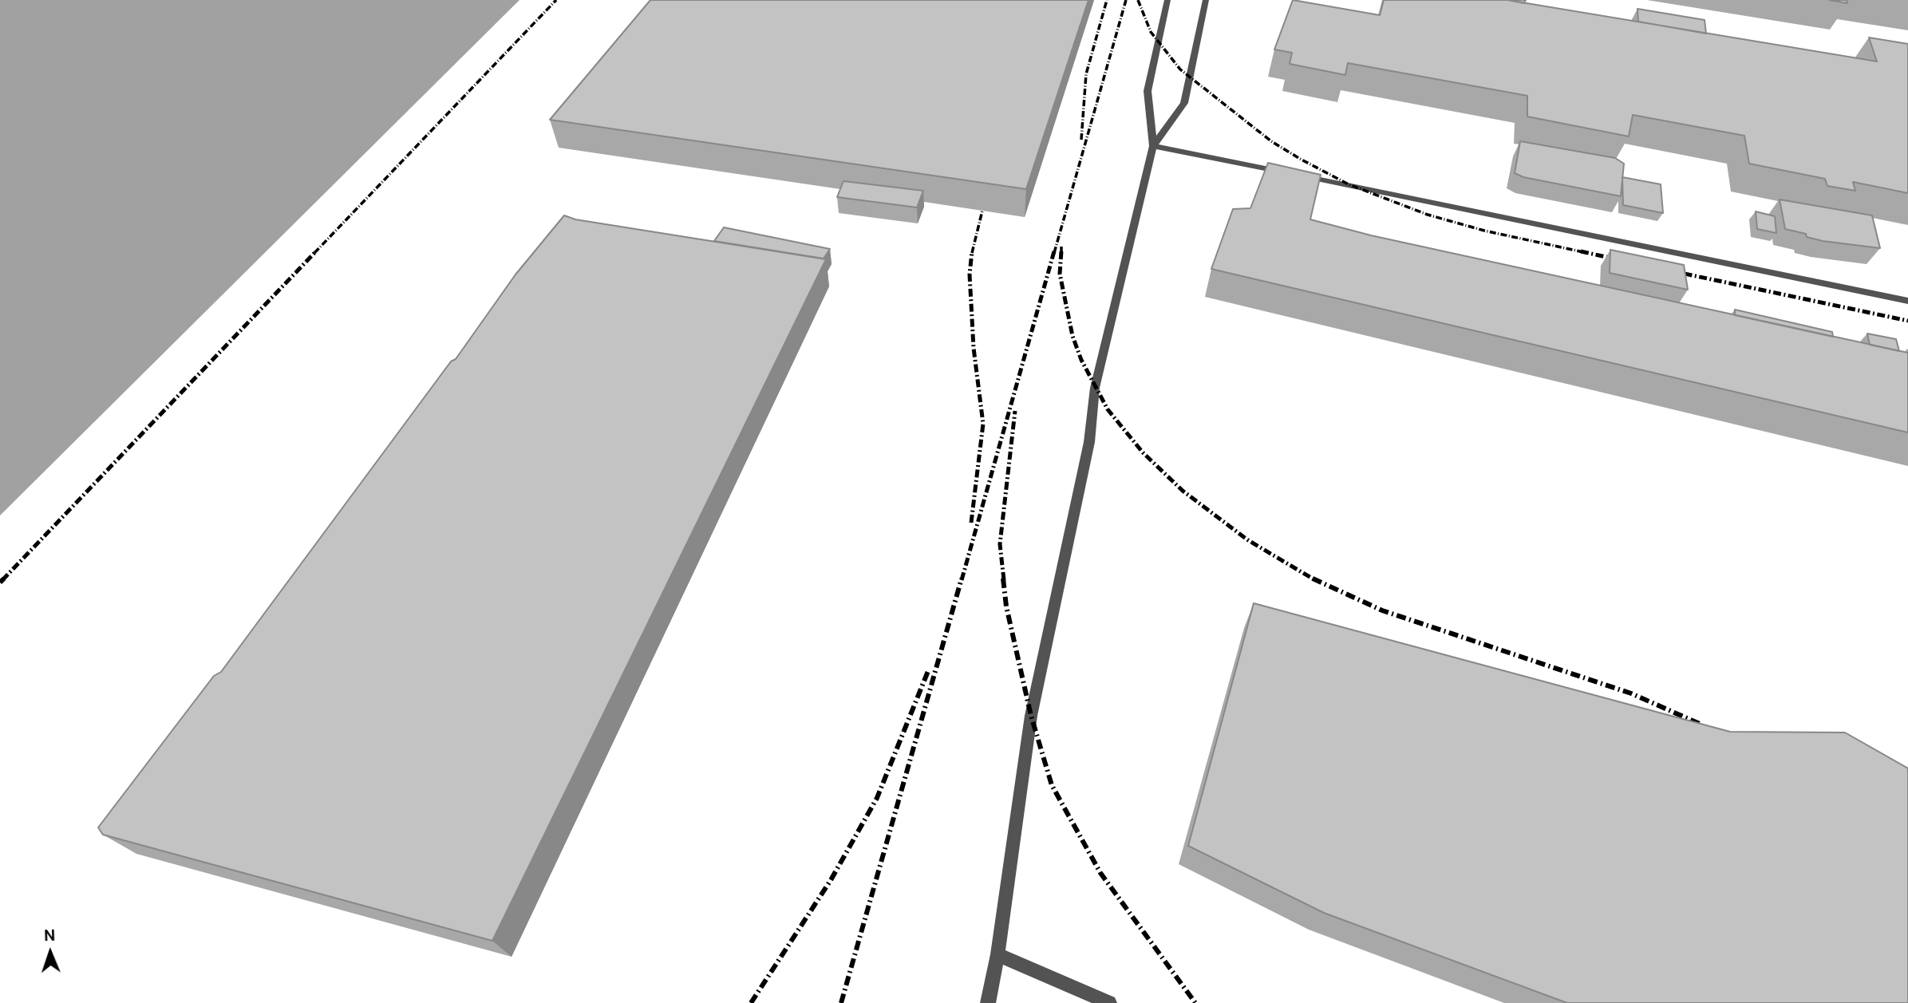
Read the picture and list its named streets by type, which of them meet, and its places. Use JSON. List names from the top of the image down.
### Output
{
  "north": "top"
}
